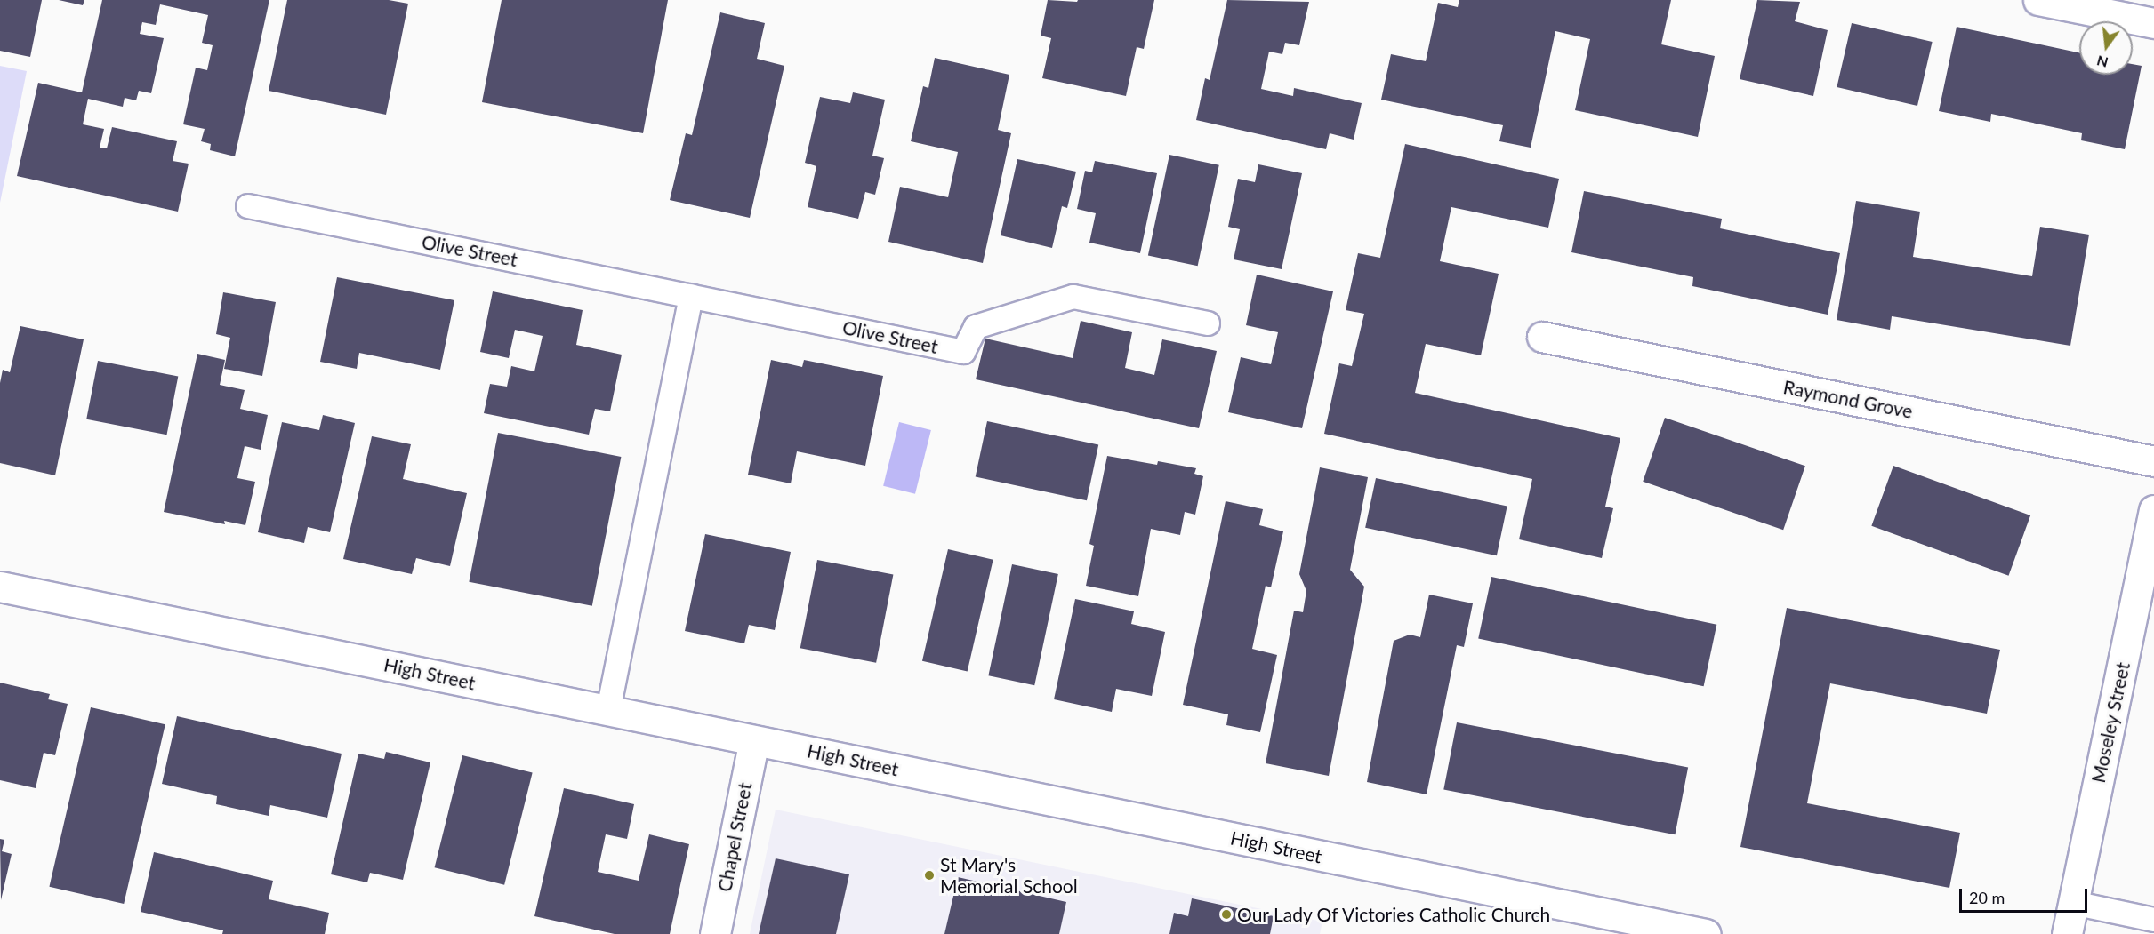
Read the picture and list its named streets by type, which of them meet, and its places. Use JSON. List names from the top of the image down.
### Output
{
  "streets": {
    "street": [
      "Raymond Grove",
      "High Street",
      "Moseley Street",
      "Chapel Street"
    ],
    "lane": ["Olive Street"]
  },
  "crossings": [
    ["High Street", "Chapel Street"]
  ],
  "places": ["St Mary's Memorial School", "Our Lady Of Victories Catholic Church"],
  "scale_bar": "20 m",
  "north": "bottom"
}
